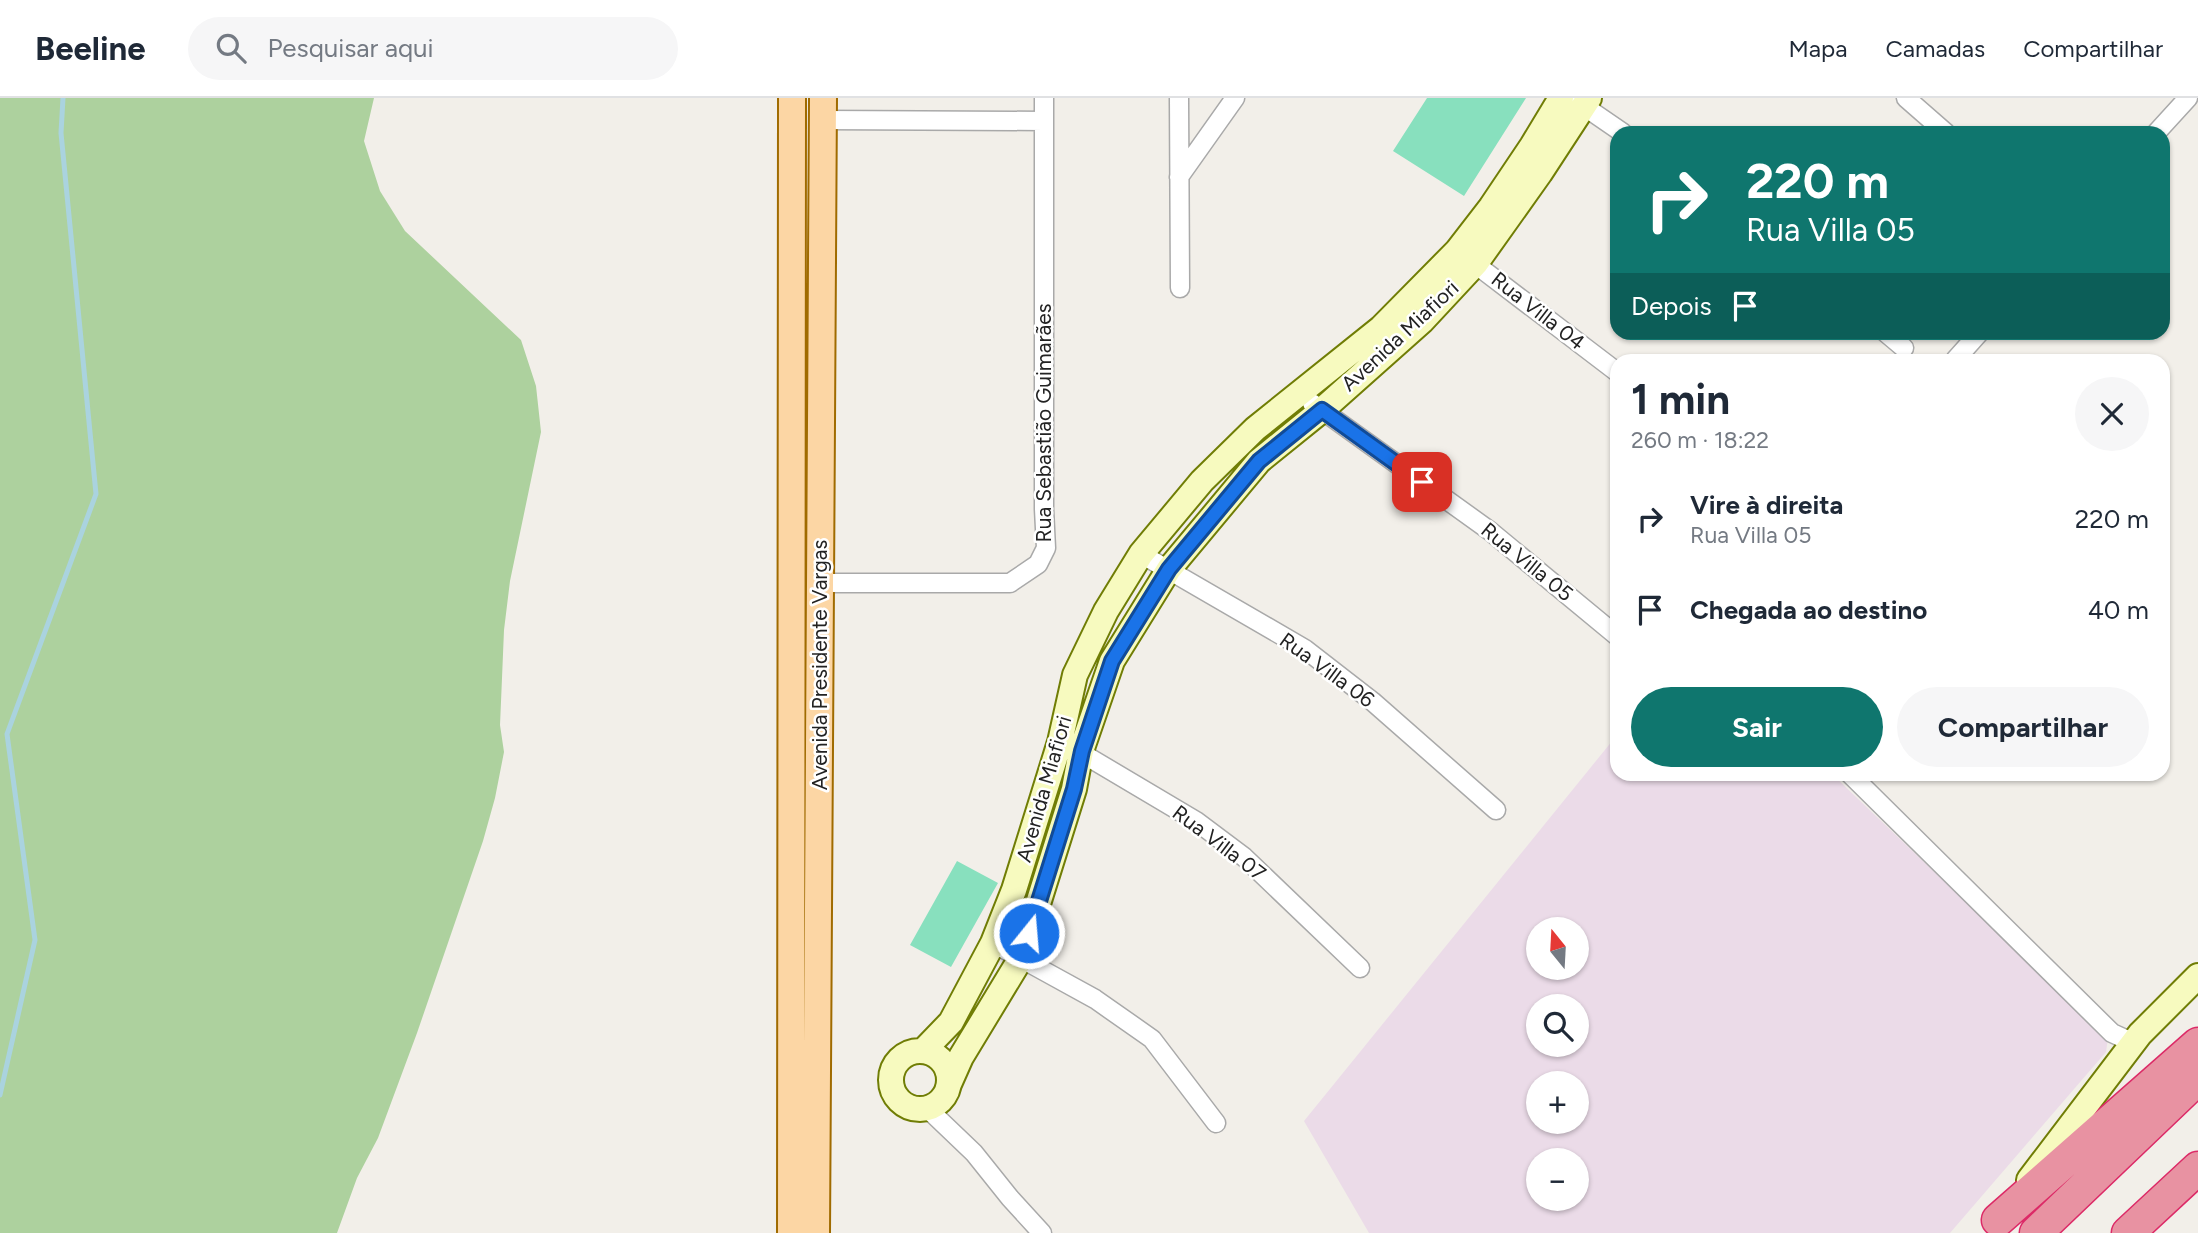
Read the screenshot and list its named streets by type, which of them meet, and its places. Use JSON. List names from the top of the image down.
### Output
{
  "streets": {
    "main road": ["Avenida Presidente Vargas"],
    "street": [
      "Rua Villa 04",
      "Avenida Miafiori",
      "Rua Sebastião Guimarães",
      "Rua Villa 05",
      "Rua Villa 06",
      "Rua Villa 07"
    ]
  },
  "crossings": [
    ["Rua Villa 04", "Avenida Miafiori"],
    ["Avenida Miafiori", "Rua Villa 05"],
    ["Avenida Miafiori", "Rua Villa 06"],
    ["Avenida Miafiori", "Rua Villa 07"],
    ["Rua Sebastião Guimarães", "Avenida Presidente Vargas"]
  ],
  "north": "top",
  "page": {
    "header": "Beeline",
    "search": "Pesquisar aqui",
    "nav": ["Mapa", "Camadas", "Compartilhar"],
    "turn": ["220 m", "Rua Villa 05"],
    "then": "Depois",
    "heading": ["1 min", "260 m · 18:22"],
    "list": [
      {
        "name": "Vire à direita",
        "note": "Rua Villa 05",
        "value": "220 m"
      },
      {
        "name": "Chegada ao destino",
        "value": "40 m"
      }
    ],
    "buttons": ["Sair", "Compartilhar"],
    "map_buttons": ["+", "−"]
  }
}
